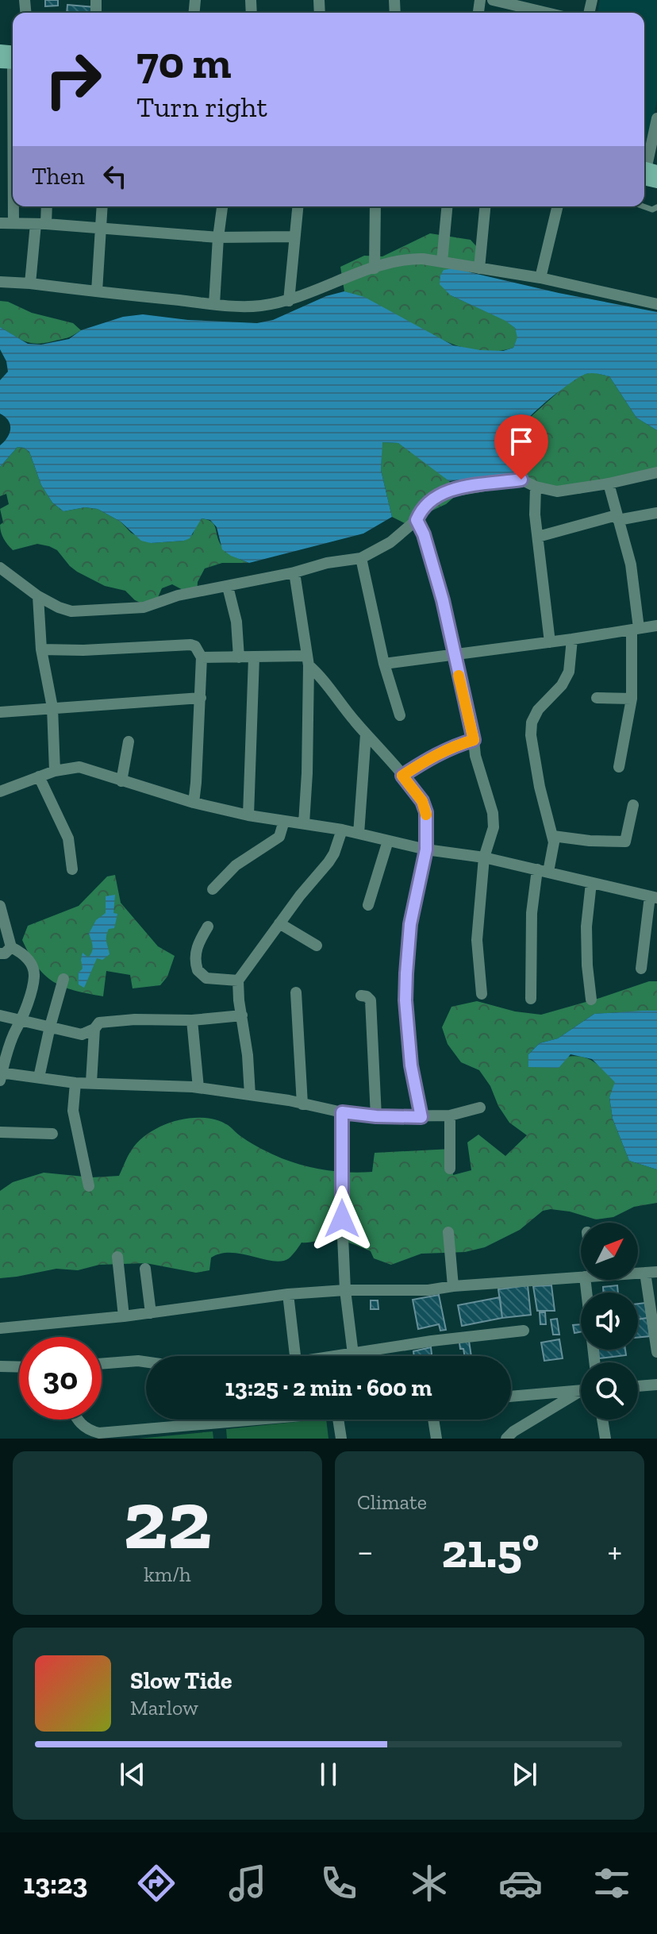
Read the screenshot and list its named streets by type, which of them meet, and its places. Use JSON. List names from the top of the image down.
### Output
{
  "north": "top right",
  "page": {
    "turn": ["70 m", "Turn right"],
    "then": "Then",
    "limit": "30",
    "trip": "13:25 · 2 min · 600 m",
    "tile": [
      ["22", "km/h"],
      "Climate"
    ],
    "heat": ["−", "21.5°", "+"],
    "song": ["Slow Tide", "Marlow"],
    "tabs": "13:23"
  }
}
